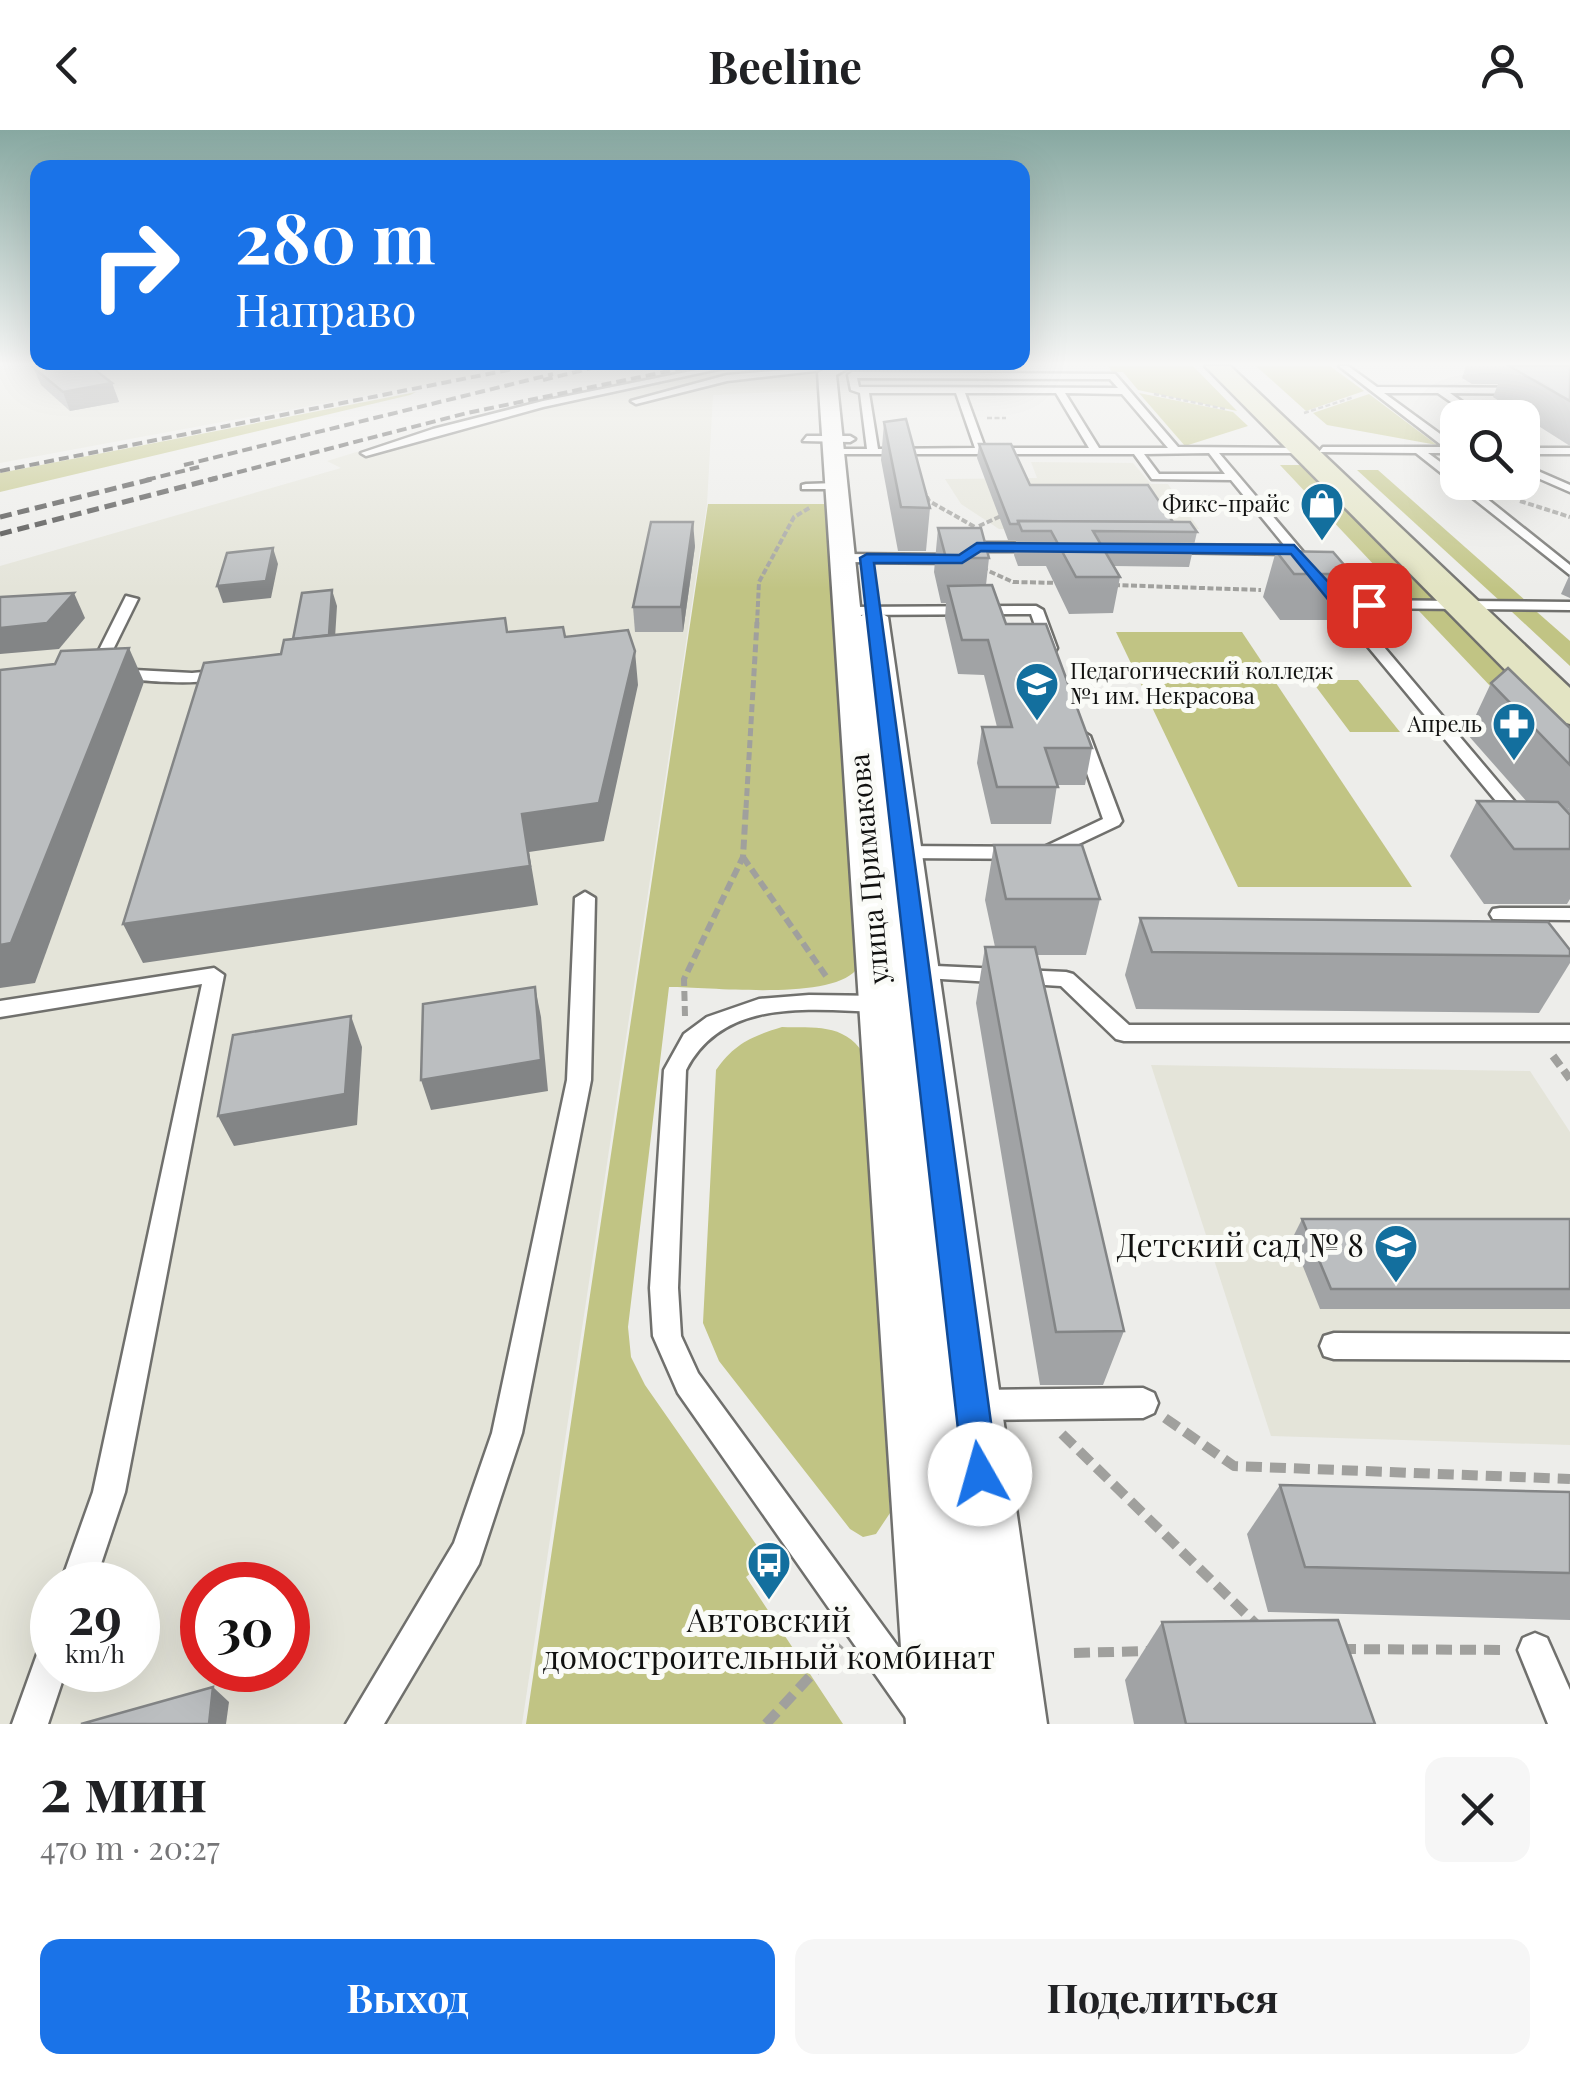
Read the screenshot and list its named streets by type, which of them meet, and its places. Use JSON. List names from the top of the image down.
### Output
{
  "streets": {
    "street": ["улица Примакова"]
  },
  "places": {
    "shop": ["Фикс-прайс"],
    "school or university": ["Педагогический колледж №1 им. Некрасова", "Детский сад № 8"],
    "pharmacy": ["Апрель"],
    "bus stop": ["Автовский домостроительный комбинат"]
  },
  "page": {
    "header": "Beeline",
    "turn": ["280 m", "Направо"],
    "speed": "29 km/h",
    "limit": "30",
    "heading": ["2 мин", "470 m · 20:27"],
    "buttons": ["Выход", "Поделиться"]
  }
}
